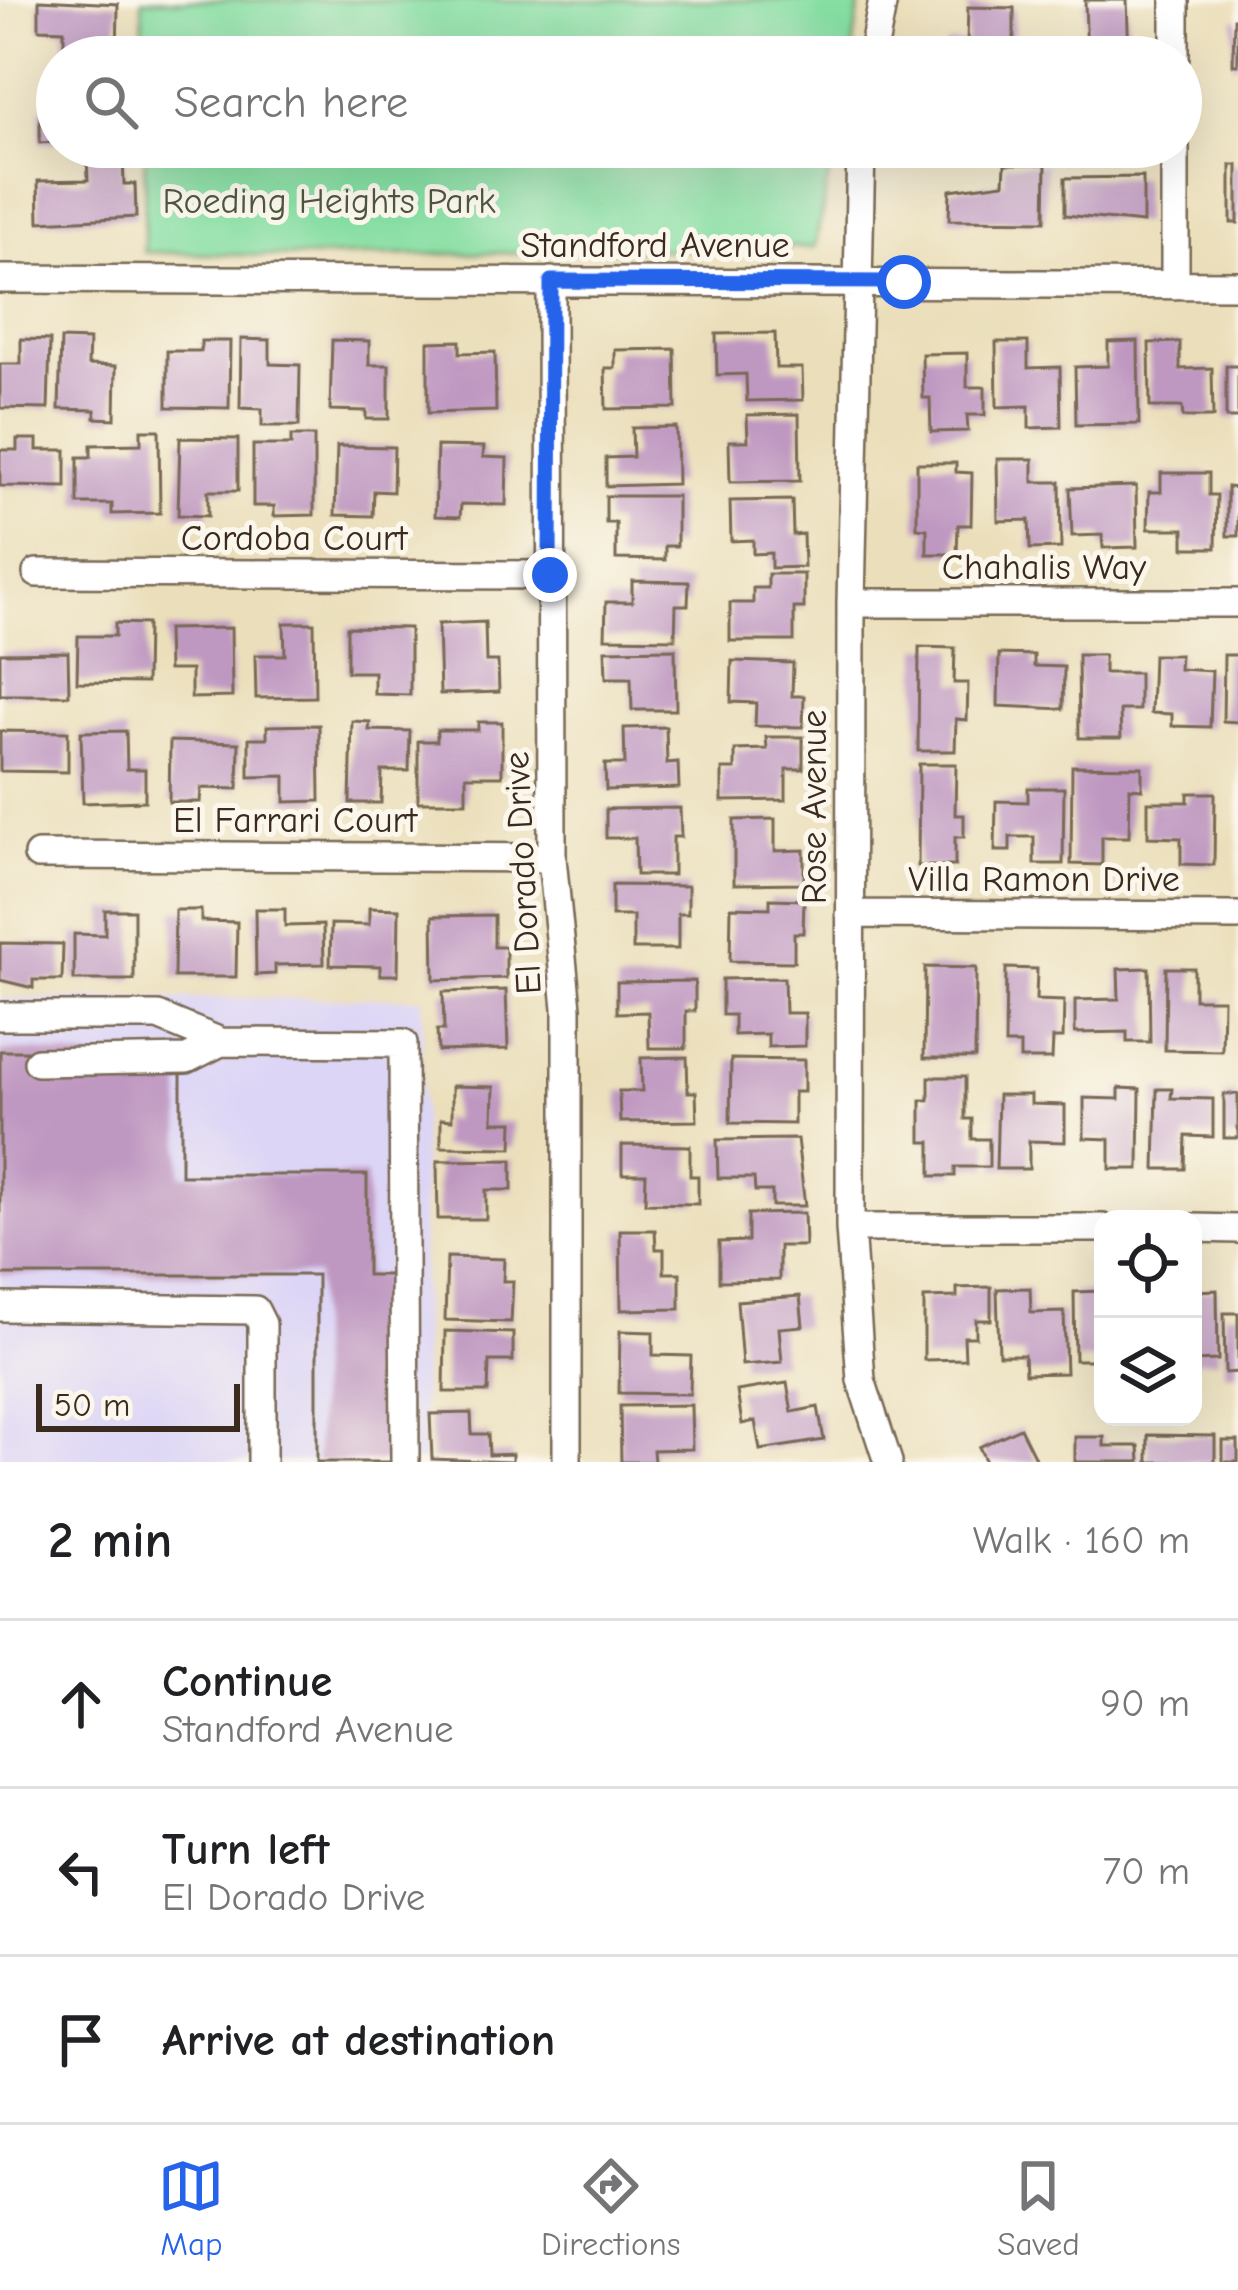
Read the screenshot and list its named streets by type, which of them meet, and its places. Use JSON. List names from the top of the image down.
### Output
{
  "streets": {
    "street": [
      "Standford Avenue",
      "Cordoba Court",
      "Chahalis Way",
      "Rose Avenue",
      "El Farrari Court",
      "El Dorado Drive",
      "Villa Ramon Drive"
    ]
  },
  "crossings": [
    ["Standford Avenue", "Rose Avenue"],
    ["Standford Avenue", "El Dorado Drive"],
    ["Cordoba Court", "El Dorado Drive"],
    ["Chahalis Way", "Rose Avenue"],
    ["Rose Avenue", "Villa Ramon Drive"],
    ["El Farrari Court", "El Dorado Drive"]
  ],
  "parks": ["Roeding Heights Park"],
  "scale_bar": "50 m",
  "page": {
    "search": "Search here",
    "scale": "50 m",
    "heading": ["2 min", "Walk · 160 m"],
    "list": [
      ["Continue", "Standford Avenue", "90 m"],
      ["Turn left", "El Dorado Drive", "70 m"],
      "Arrive at destination"
    ],
    "nav": ["Map", "Directions", "Saved"]
  }
}
